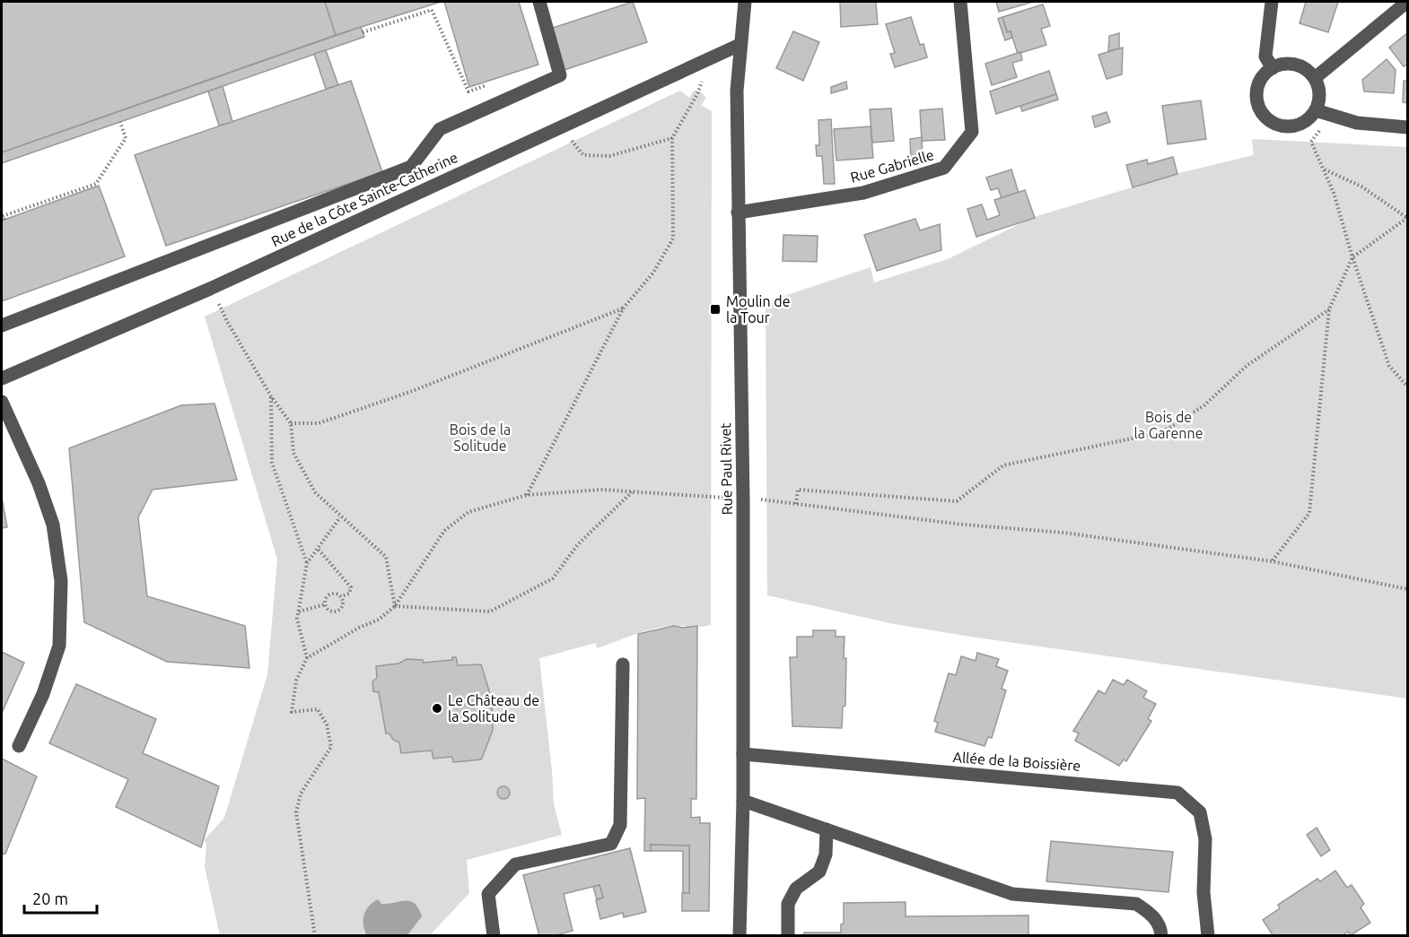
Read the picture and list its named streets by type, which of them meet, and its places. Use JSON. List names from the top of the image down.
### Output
{
  "streets": {
    "street": [
      "Rue Gabrielle",
      "Rue de la Côte Sainte-Catherine",
      "Rue Paul Rivet",
      "Allée de la Boissière"
    ]
  },
  "crossings": [
    ["Rue Gabrielle", "Rue Paul Rivet"],
    ["Rue de la Côte Sainte-Catherine", "Rue Paul Rivet"],
    ["Rue Paul Rivet", "Allée de la Boissière"]
  ],
  "parks": ["Bois de la Garenne", "Bois de la Solitude"],
  "places": {
    "transit": ["Moulin de la Tour"],
    "other": ["Le Château de la Solitude"]
  },
  "scale_bar": "20 m"
}
